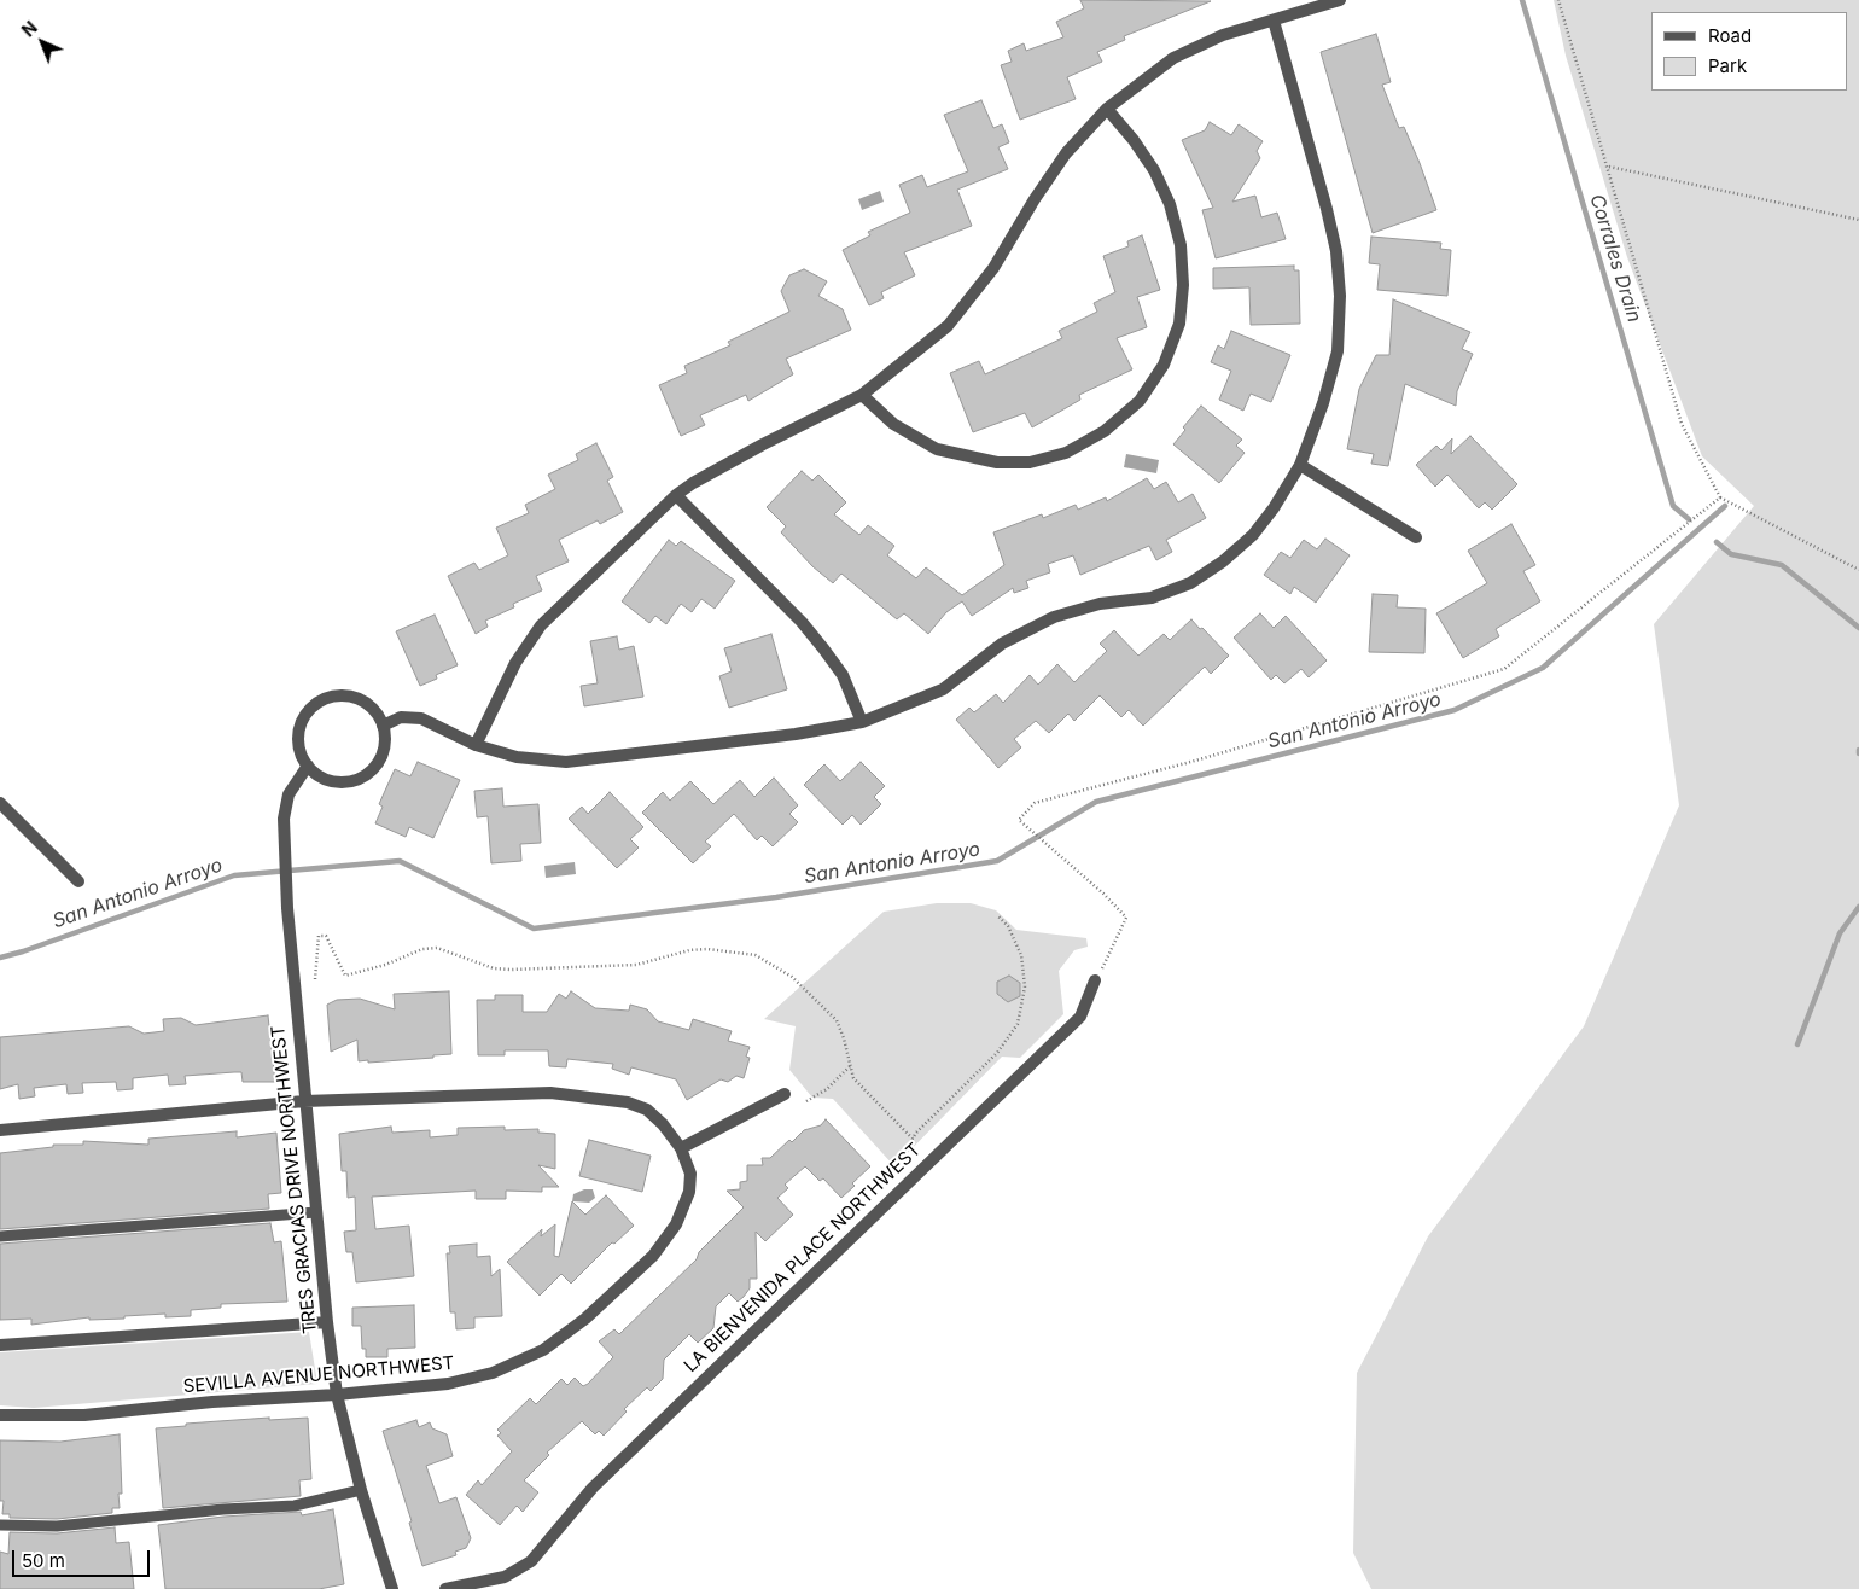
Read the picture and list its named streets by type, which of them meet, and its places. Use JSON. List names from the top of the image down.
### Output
{
  "streets": {
    "street": ["TRES GRACIAS DRIVE NORTHWEST", "LA BIENVENIDA PLACE NORTHWEST", "SEVILLA AVENUE NORTHWEST"]
  },
  "crossings": [
    ["TRES GRACIAS DRIVE NORTHWEST", "SEVILLA AVENUE NORTHWEST"]
  ],
  "water": ["Corrales Drain", "San Antonio Arroyo"],
  "legend": ["Road", "Park"],
  "scale_bar": "50 m",
  "north": "top left"
}
